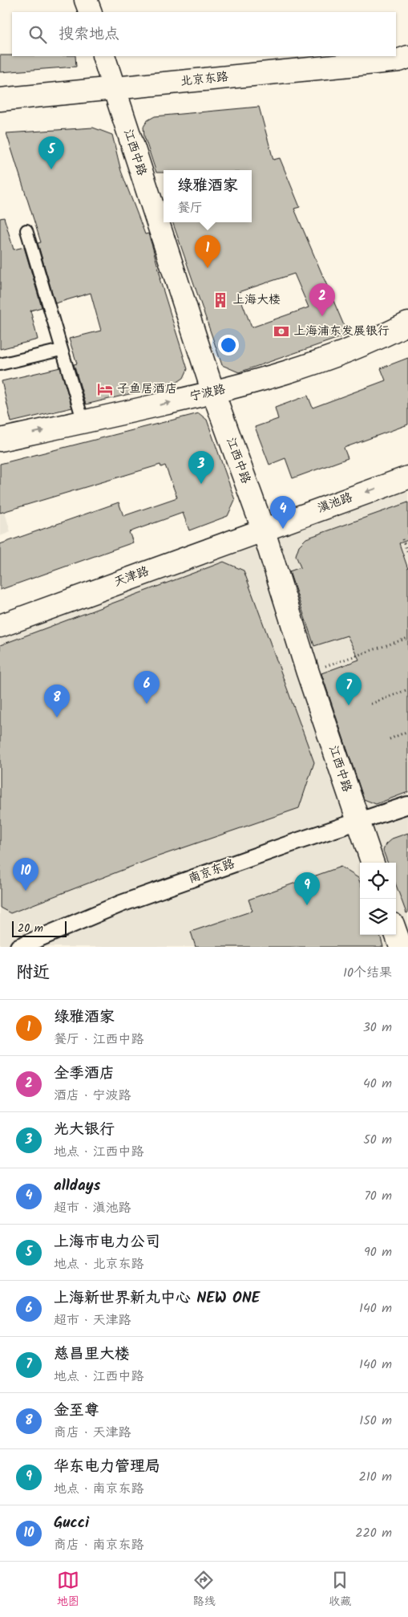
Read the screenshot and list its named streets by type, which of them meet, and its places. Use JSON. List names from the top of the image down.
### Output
{
  "streets": {
    "street": [
      "北京东路",
      "江西中路",
      "宁波路",
      "滇池路",
      "天津路",
      "南京东路"
    ]
  },
  "crossings": [
    ["北京东路", "江西中路"],
    ["江西中路", "宁波路"],
    ["江西中路", "滇池路"],
    ["江西中路", "天津路"],
    ["江西中路", "南京东路"],
    ["滇池路", "天津路"]
  ],
  "one_way": ["宁波路", "滇池路"],
  "places": {
    "building": ["上海大楼"],
    "bank": ["上海浦东发展银行"],
    "hotel": ["子鱼居酒店"]
  },
  "scale_bar": "20 m",
  "page": {
    "search": "搜索地点",
    "pins": [
      "5",
      "1",
      "2",
      "3",
      "4",
      "6",
      "7",
      "8",
      "10",
      "9"
    ],
    "popup": ["绿雅酒家", "餐厅"],
    "scale": "20 m",
    "heading": ["附近", "10个结果"],
    "list": [
      {
        "mark": "1",
        "name": "绿雅酒家",
        "note": "餐厅 · 江西中路",
        "value": "30 m"
      },
      {
        "mark": "2",
        "name": "全季酒店",
        "note": "酒店 · 宁波路",
        "value": "40 m"
      },
      {
        "mark": "3",
        "name": "光大银行",
        "note": "地点 · 江西中路",
        "value": "50 m"
      },
      {
        "mark": "4",
        "name": "alldays",
        "note": "超市 · 滇池路",
        "value": "70 m"
      },
      {
        "mark": "5",
        "name": "上海市电力公司",
        "note": "地点 · 北京东路",
        "value": "90 m"
      },
      {
        "mark": "6",
        "name": "上海新世界新丸中心 NEW ONE",
        "note": "超市 · 天津路",
        "value": "140 m"
      },
      {
        "mark": "7",
        "name": "慈昌里大楼",
        "note": "地点 · 江西中路",
        "value": "140 m"
      },
      {
        "mark": "8",
        "name": "金至尊",
        "note": "商店 · 天津路",
        "value": "150 m"
      },
      {
        "mark": "9",
        "name": "华东电力管理局",
        "note": "地点 · 南京东路",
        "value": "210 m"
      },
      {
        "mark": "10",
        "name": "Gucci",
        "note": "商店 · 南京东路",
        "value": "220 m"
      }
    ],
    "nav": ["地图", "路线", "收藏"]
  }
}
